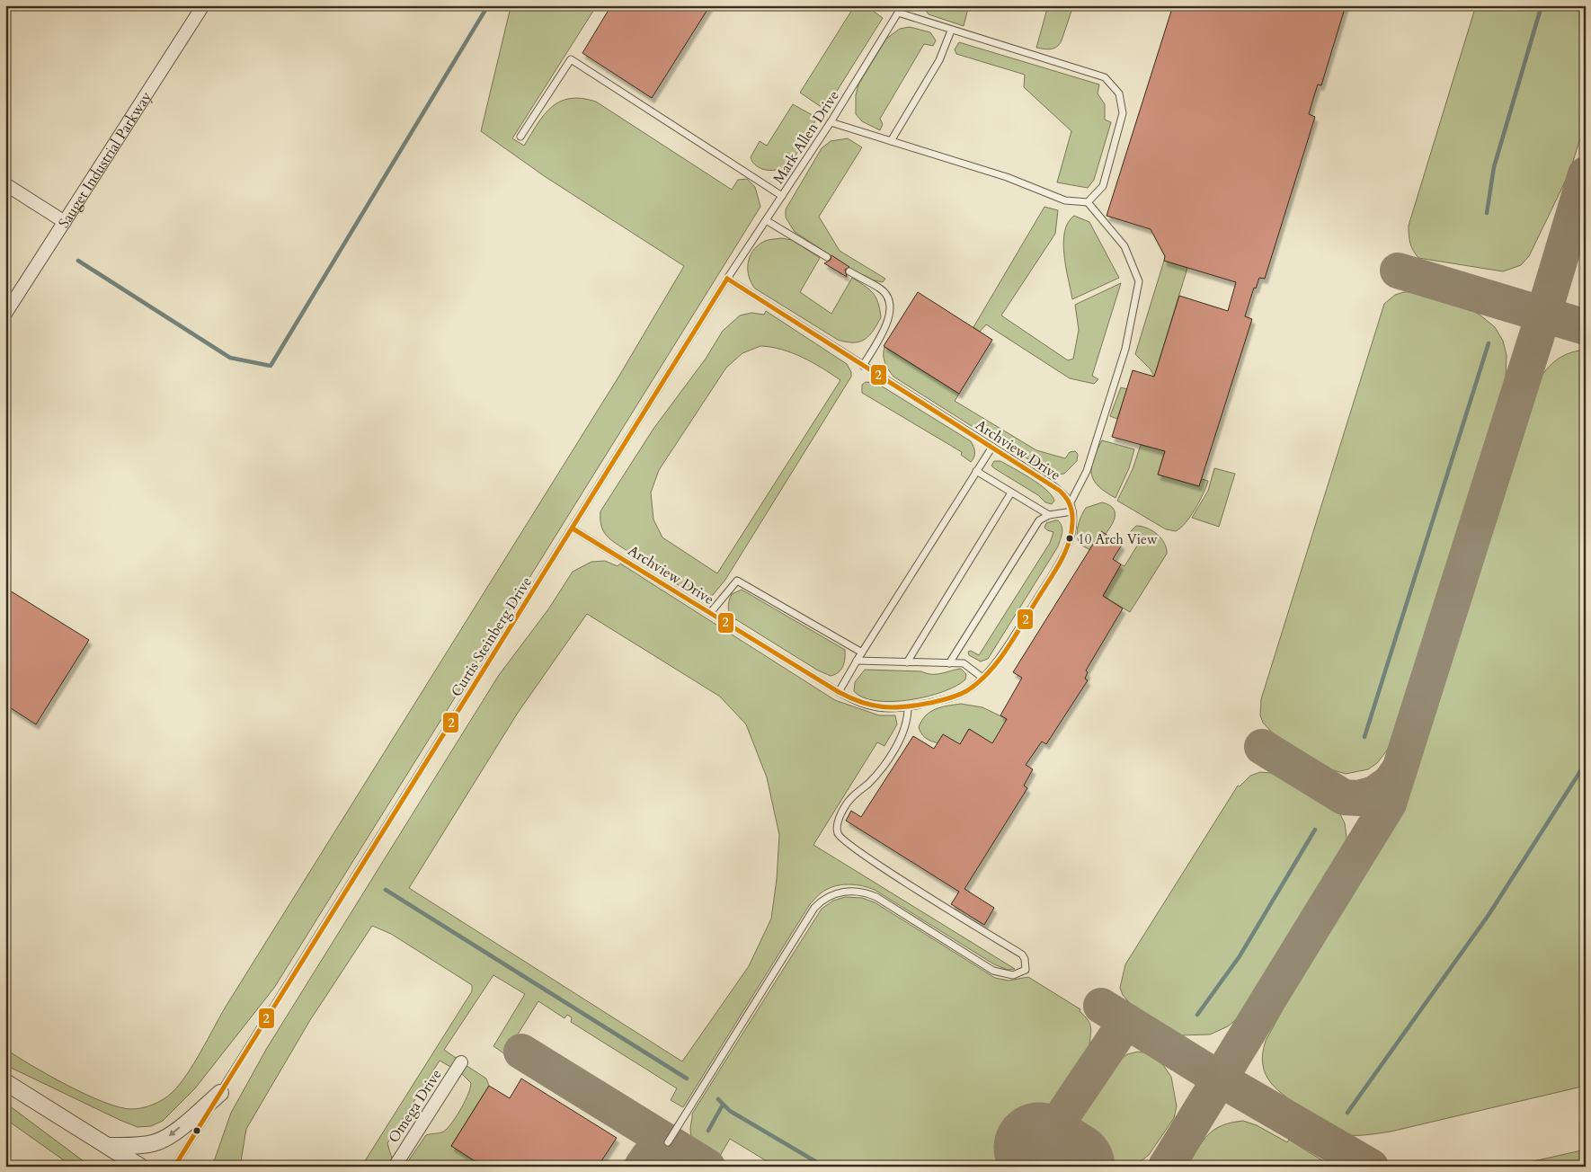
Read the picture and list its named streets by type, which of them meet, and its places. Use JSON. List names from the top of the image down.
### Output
{
  "streets": {
    "street": ["Sauget Industrial Parkway", "Omega Drive"],
    "lane": ["Mark Allen Drive", "Archview Drive", "Curtis Steinberg Drive"]
  },
  "crossings": [
    ["Mark Allen Drive", "Archview Drive"],
    ["Mark Allen Drive", "Curtis Steinberg Drive"],
    ["Archview Drive", "Curtis Steinberg Drive"]
  ],
  "places": ["10 Arch View"],
  "lines": ["transit line 2"]
}
